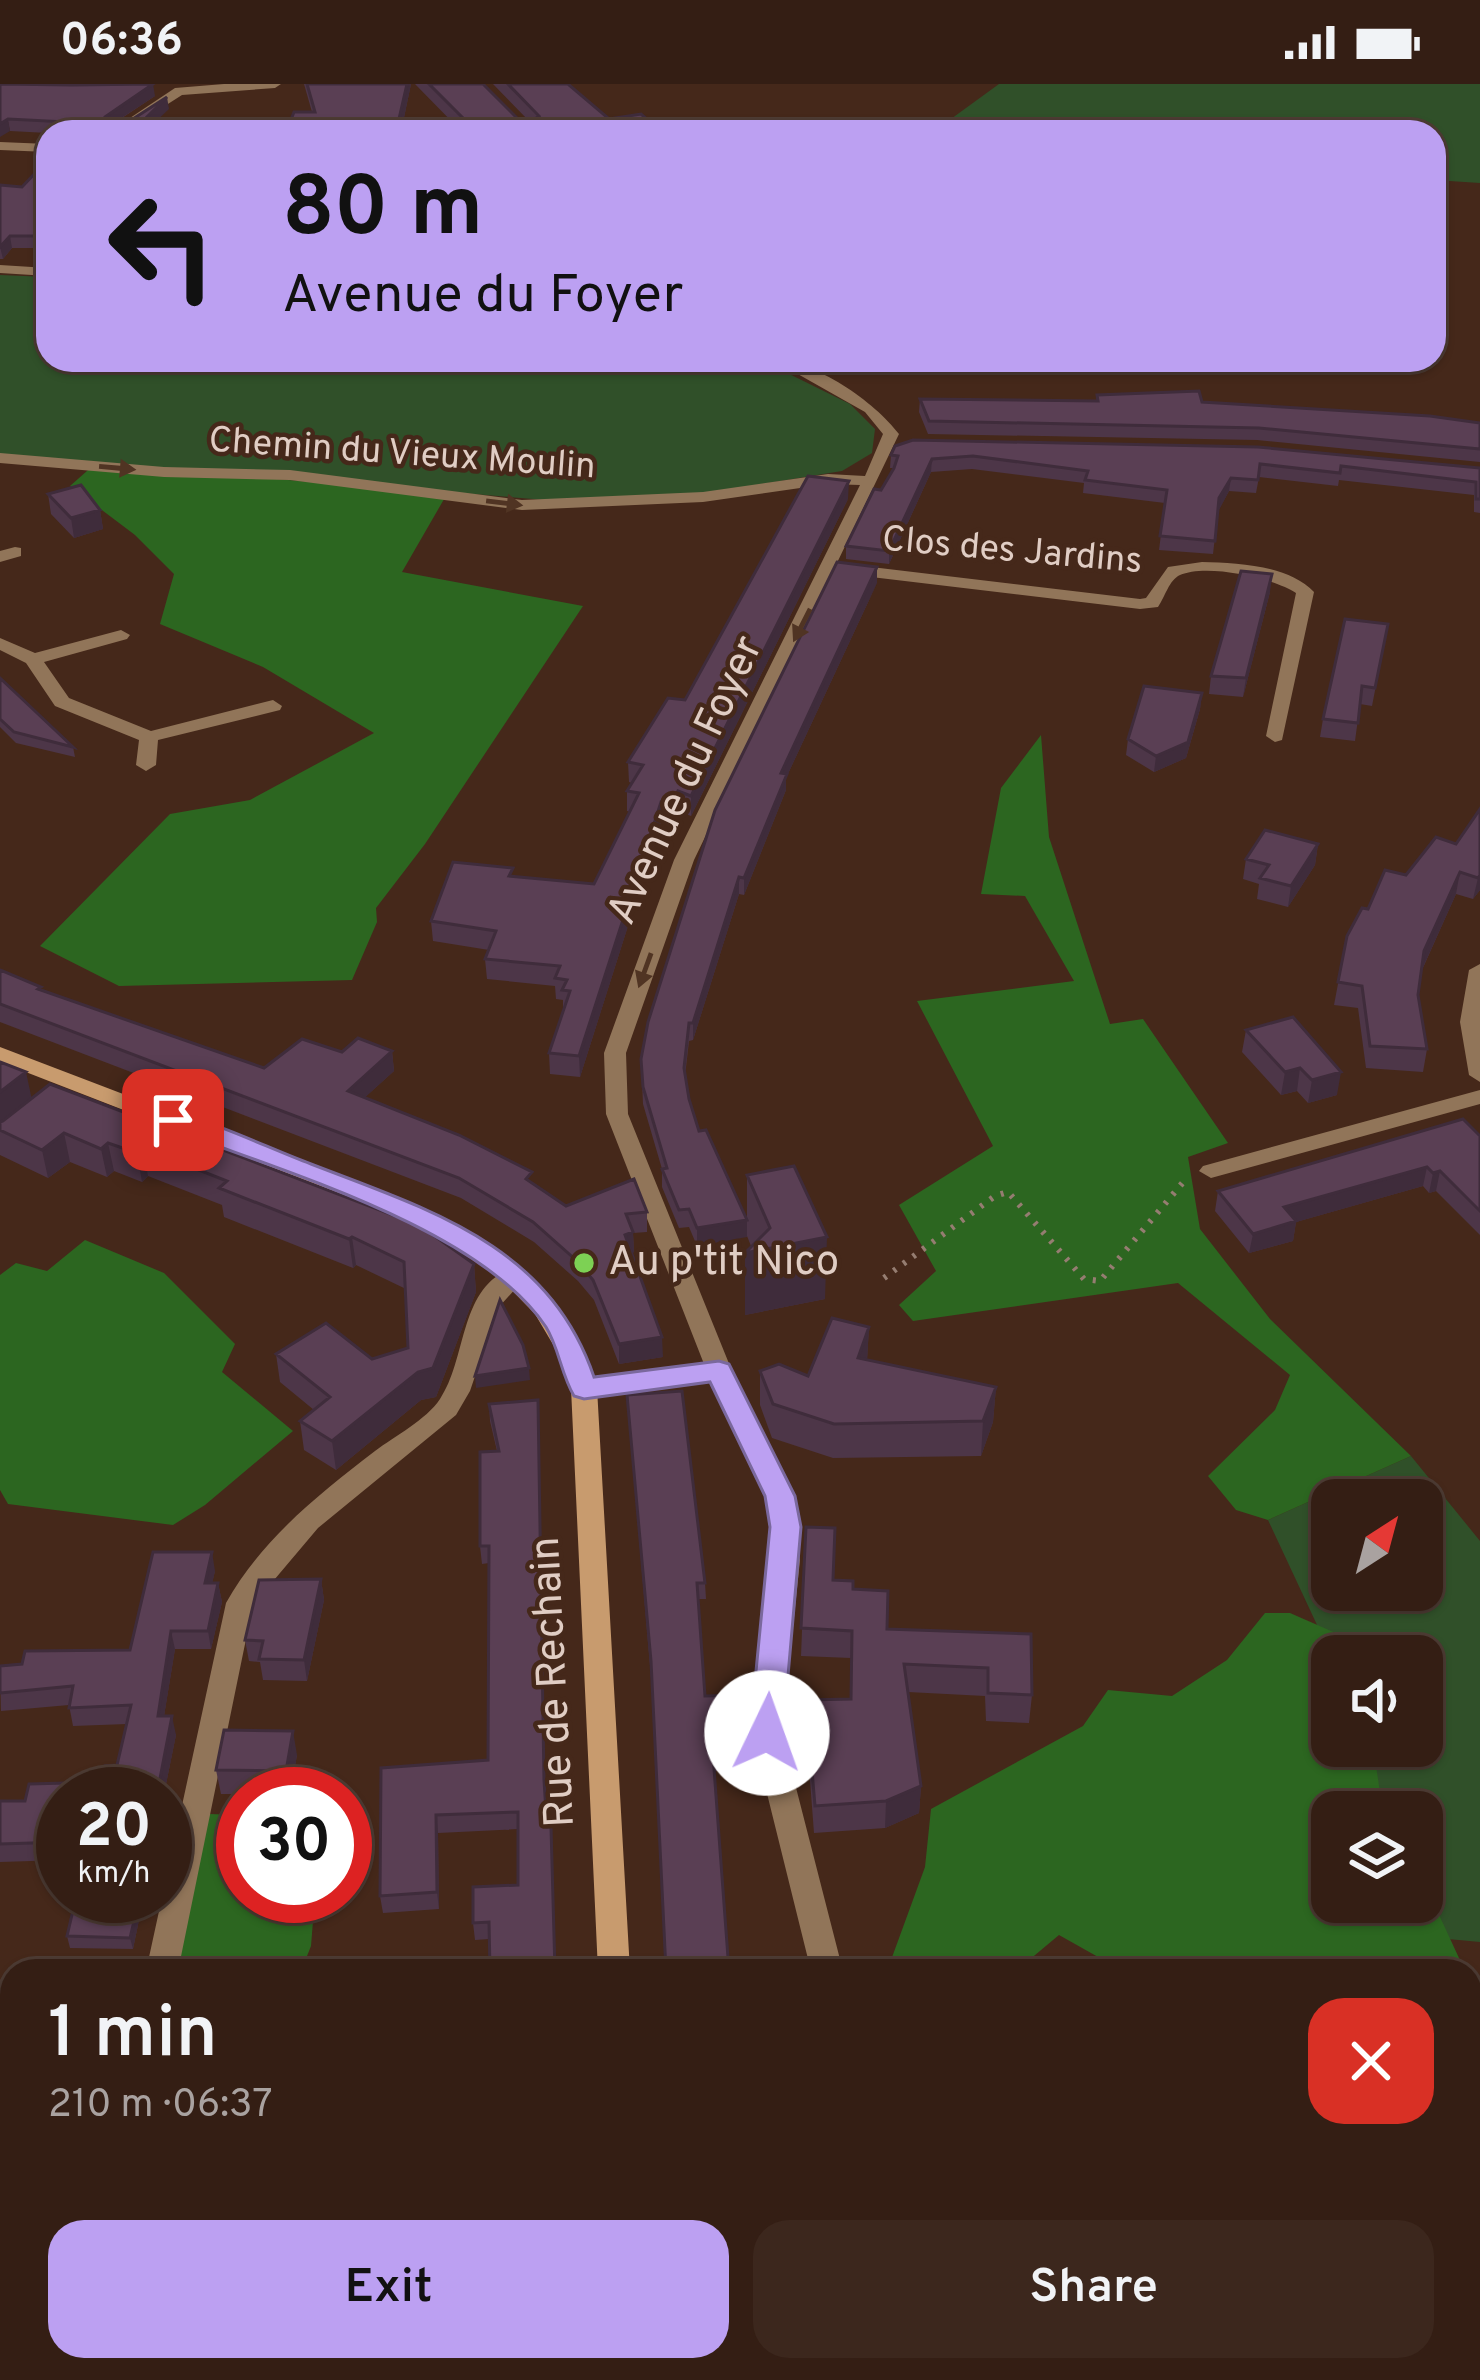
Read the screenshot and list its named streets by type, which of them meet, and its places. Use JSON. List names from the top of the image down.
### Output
{
  "streets": {
    "main road": ["Rue de Rechain"],
    "street": ["Chemin du Vieux Moulin", "Clos des Jardins", "Avenue du Foyer"]
  },
  "crossings": [
    ["Chemin du Vieux Moulin", "Avenue du Foyer"],
    ["Clos des Jardins", "Avenue du Foyer"]
  ],
  "one_way": ["Chemin du Vieux Moulin", "Avenue du Foyer"],
  "places": ["Au p'tit Nico"],
  "north": "top right",
  "page": {
    "status": "06:36",
    "turn": ["80 m", "Avenue du Foyer"],
    "speed": "20 km/h",
    "limit": "30",
    "heading": ["1 min", "210 m · 06:37"],
    "buttons": ["Exit", "Share"]
  }
}
